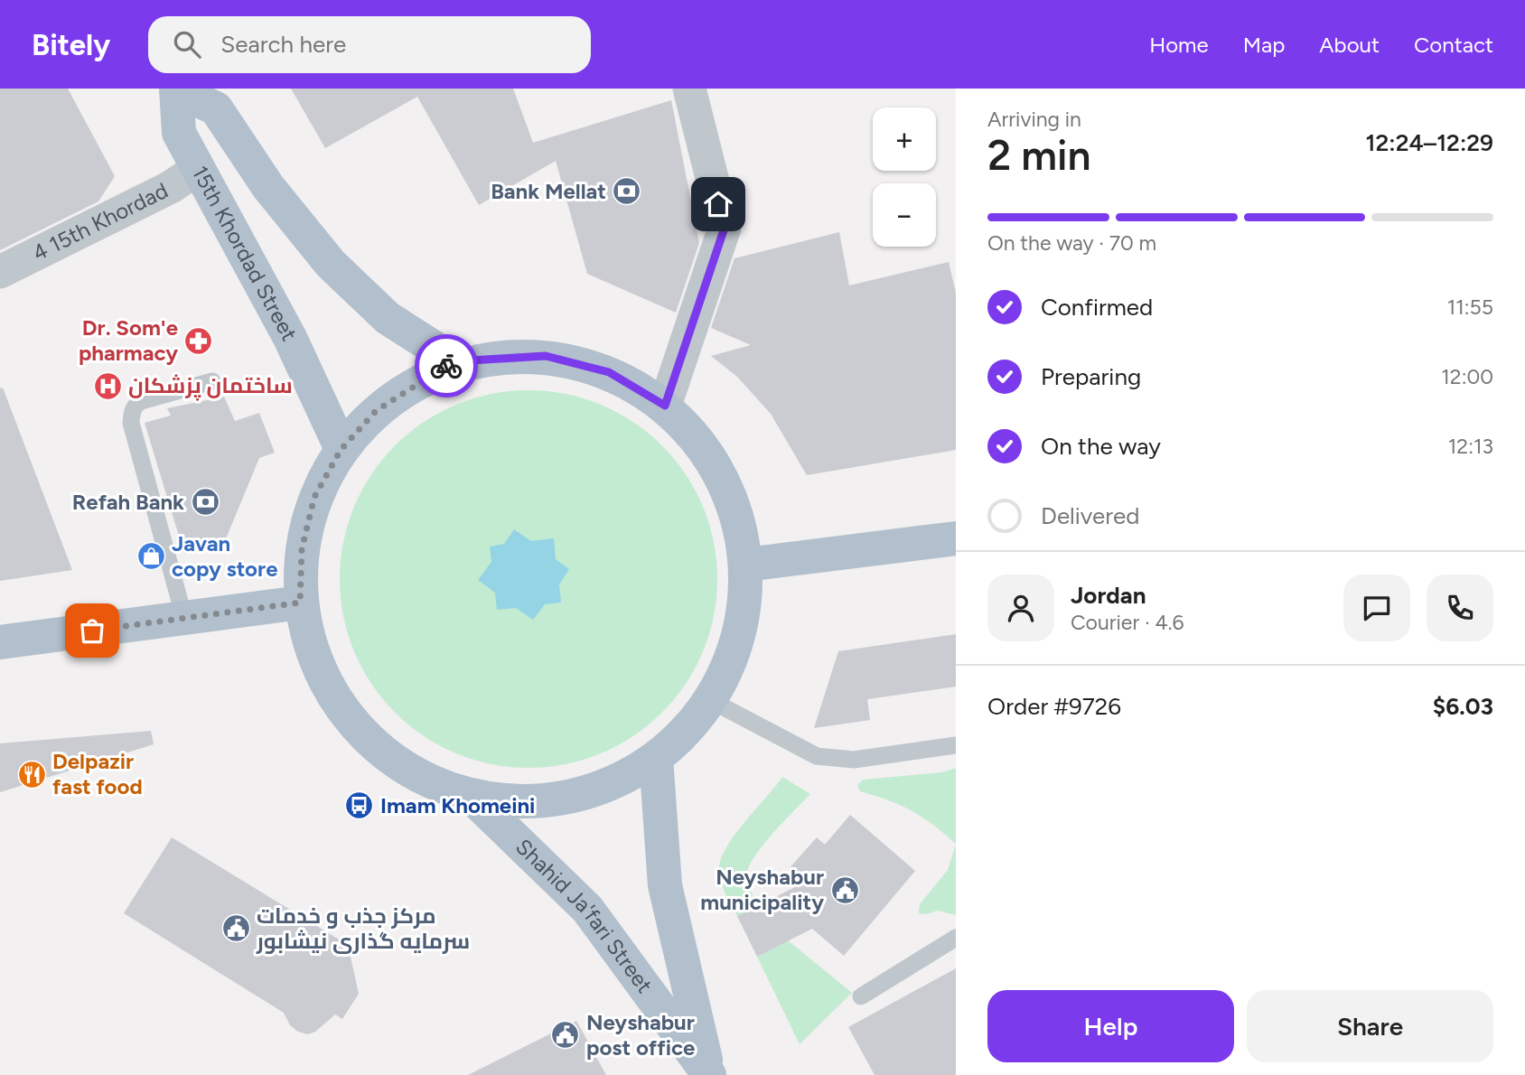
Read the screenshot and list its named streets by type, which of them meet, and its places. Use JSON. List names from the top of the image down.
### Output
{
  "streets": {
    "main road": ["15th Khordad Street", "Shahid Ja'fari Street"],
    "street": ["4 15th Khordad"]
  },
  "crossings": [
    ["4 15th Khordad", "15th Khordad Street"]
  ],
  "places": {
    "bank": ["Bank Mellat", "Refah Bank"],
    "pharmacy": ["Dr. Som'e pharmacy"],
    "hospital": ["ساختمان پزشکان"],
    "shop": ["Javan copy store"],
    "restaurant": ["Delpazir fast food"],
    "bus stop": ["Imam Khomeini"],
    "public building": ["Neyshabur municipality", "مرکز جذب و خدمات سرمایه گذاری نیشابور", "Neyshabur post office"]
  },
  "page": {
    "header": "Bitely",
    "search": "Search here",
    "nav": [
      "Home",
      "Map",
      "About",
      "Contact"
    ],
    "heading": ["2 min", "Arriving in", "12:24–12:29"],
    "panel": [
      "Jordan",
      "Courier · 4.6",
      "Order #9726",
      "$6.03"
    ],
    "map_buttons": ["+", "−"],
    "bar": "On the way · 70 m",
    "list": [
      ["Confirmed", "11:55"],
      ["Preparing", "12:00"],
      ["On the way", "12:13"],
      "Delivered"
    ],
    "buttons": ["Help", "Share"]
  }
}
